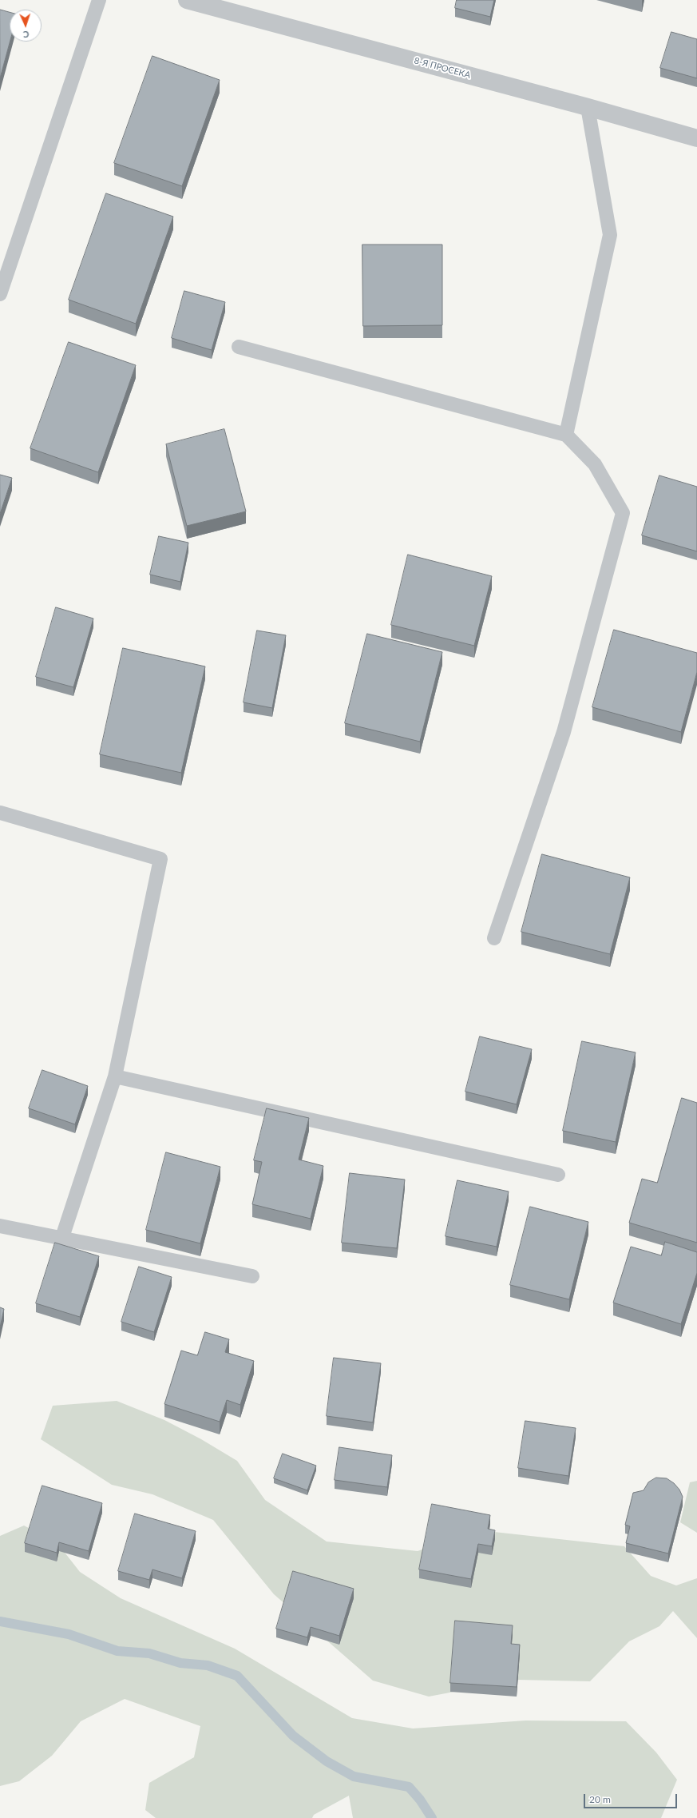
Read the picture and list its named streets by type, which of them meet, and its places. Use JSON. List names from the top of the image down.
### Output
{
  "streets": {
    "street": ["8-Я ПРОСЕКА"]
  },
  "scale_bar": "20 m",
  "north": "bottom"
}
